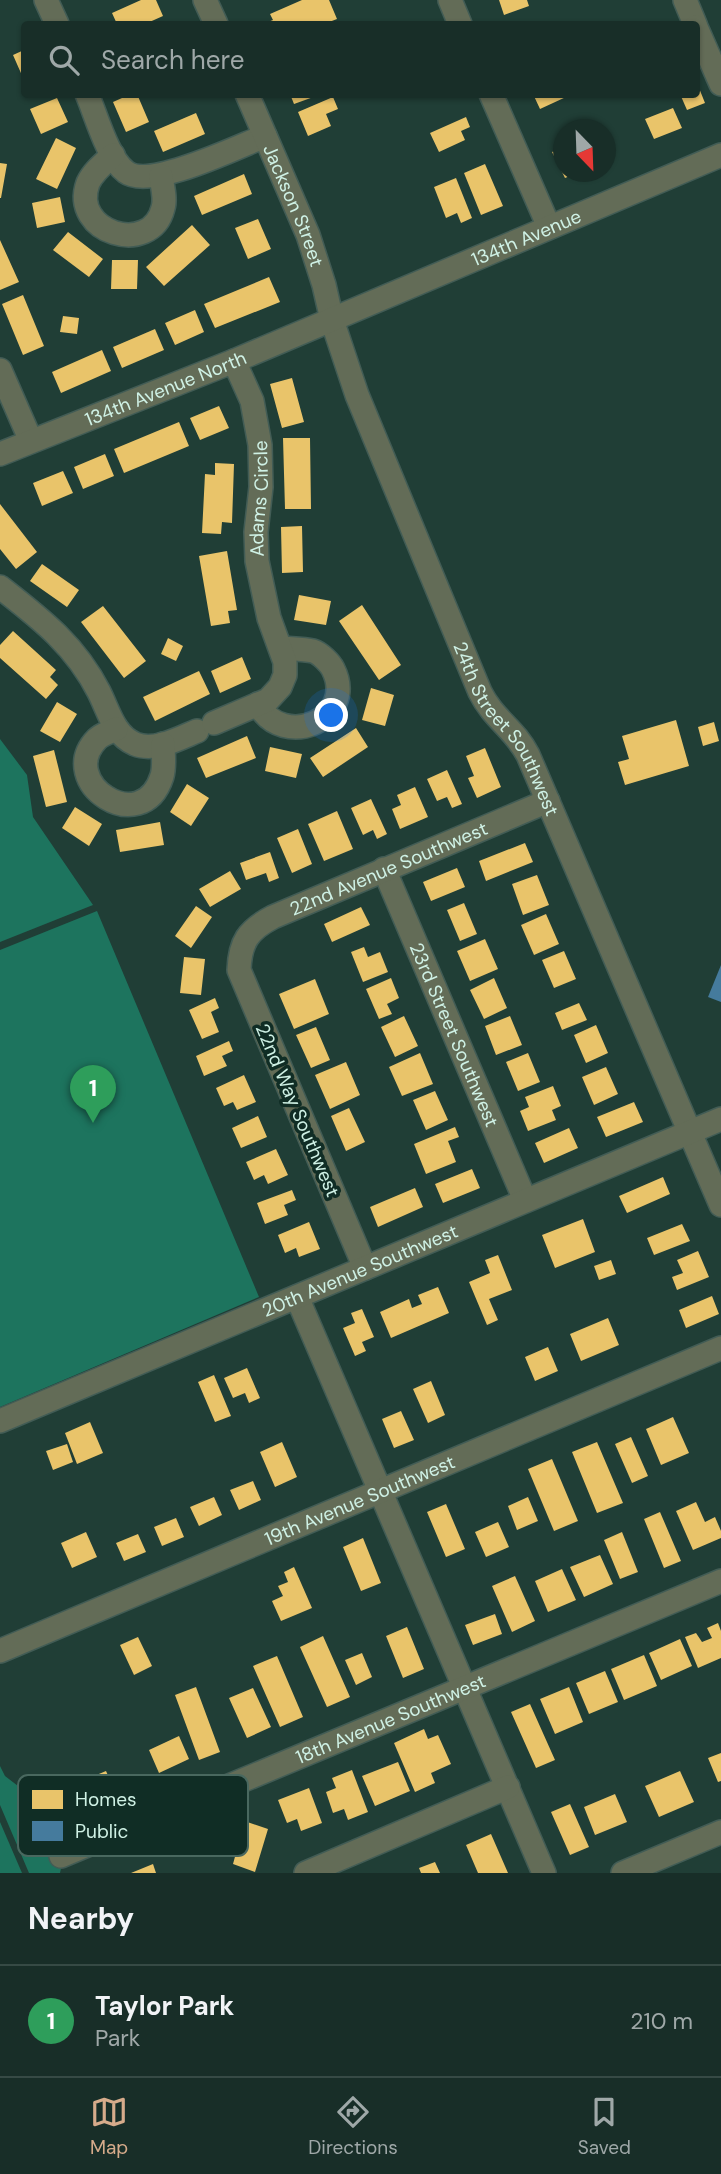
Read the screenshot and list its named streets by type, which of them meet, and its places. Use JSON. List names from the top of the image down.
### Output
{
  "streets": {
    "street": [
      "Jackson Street",
      "134th Avenue",
      "134th Avenue North",
      "Adams Circle",
      "24th Street Southwest",
      "22nd Avenue Southwest",
      "23rd Street Southwest",
      "22nd Way Southwest",
      "20th Avenue Southwest",
      "19th Avenue Southwest",
      "18th Avenue Southwest"
    ]
  },
  "crossings": [
    ["Jackson Street", "134th Avenue"],
    ["Jackson Street", "134th Avenue North"],
    ["Jackson Street", "24th Street Southwest"],
    ["134th Avenue", "134th Avenue North"],
    ["134th Avenue", "24th Street Southwest"],
    ["134th Avenue North", "Adams Circle"],
    ["134th Avenue North", "24th Street Southwest"],
    ["24th Street Southwest", "22nd Avenue Southwest"],
    ["24th Street Southwest", "20th Avenue Southwest"],
    ["22nd Avenue Southwest", "23rd Street Southwest"],
    ["22nd Avenue Southwest", "22nd Way Southwest"],
    ["23rd Street Southwest", "20th Avenue Southwest"],
    ["22nd Way Southwest", "20th Avenue Southwest"]
  ],
  "legend": ["Homes", "Public"],
  "north": "bottom right",
  "page": {
    "search": "Search here",
    "pins": "1",
    "heading": "Nearby",
    "list": [
      {
        "mark": "1",
        "name": "Taylor Park",
        "note": "Park",
        "value": "210 m"
      }
    ],
    "nav": ["Map", "Directions", "Saved"]
  }
}
